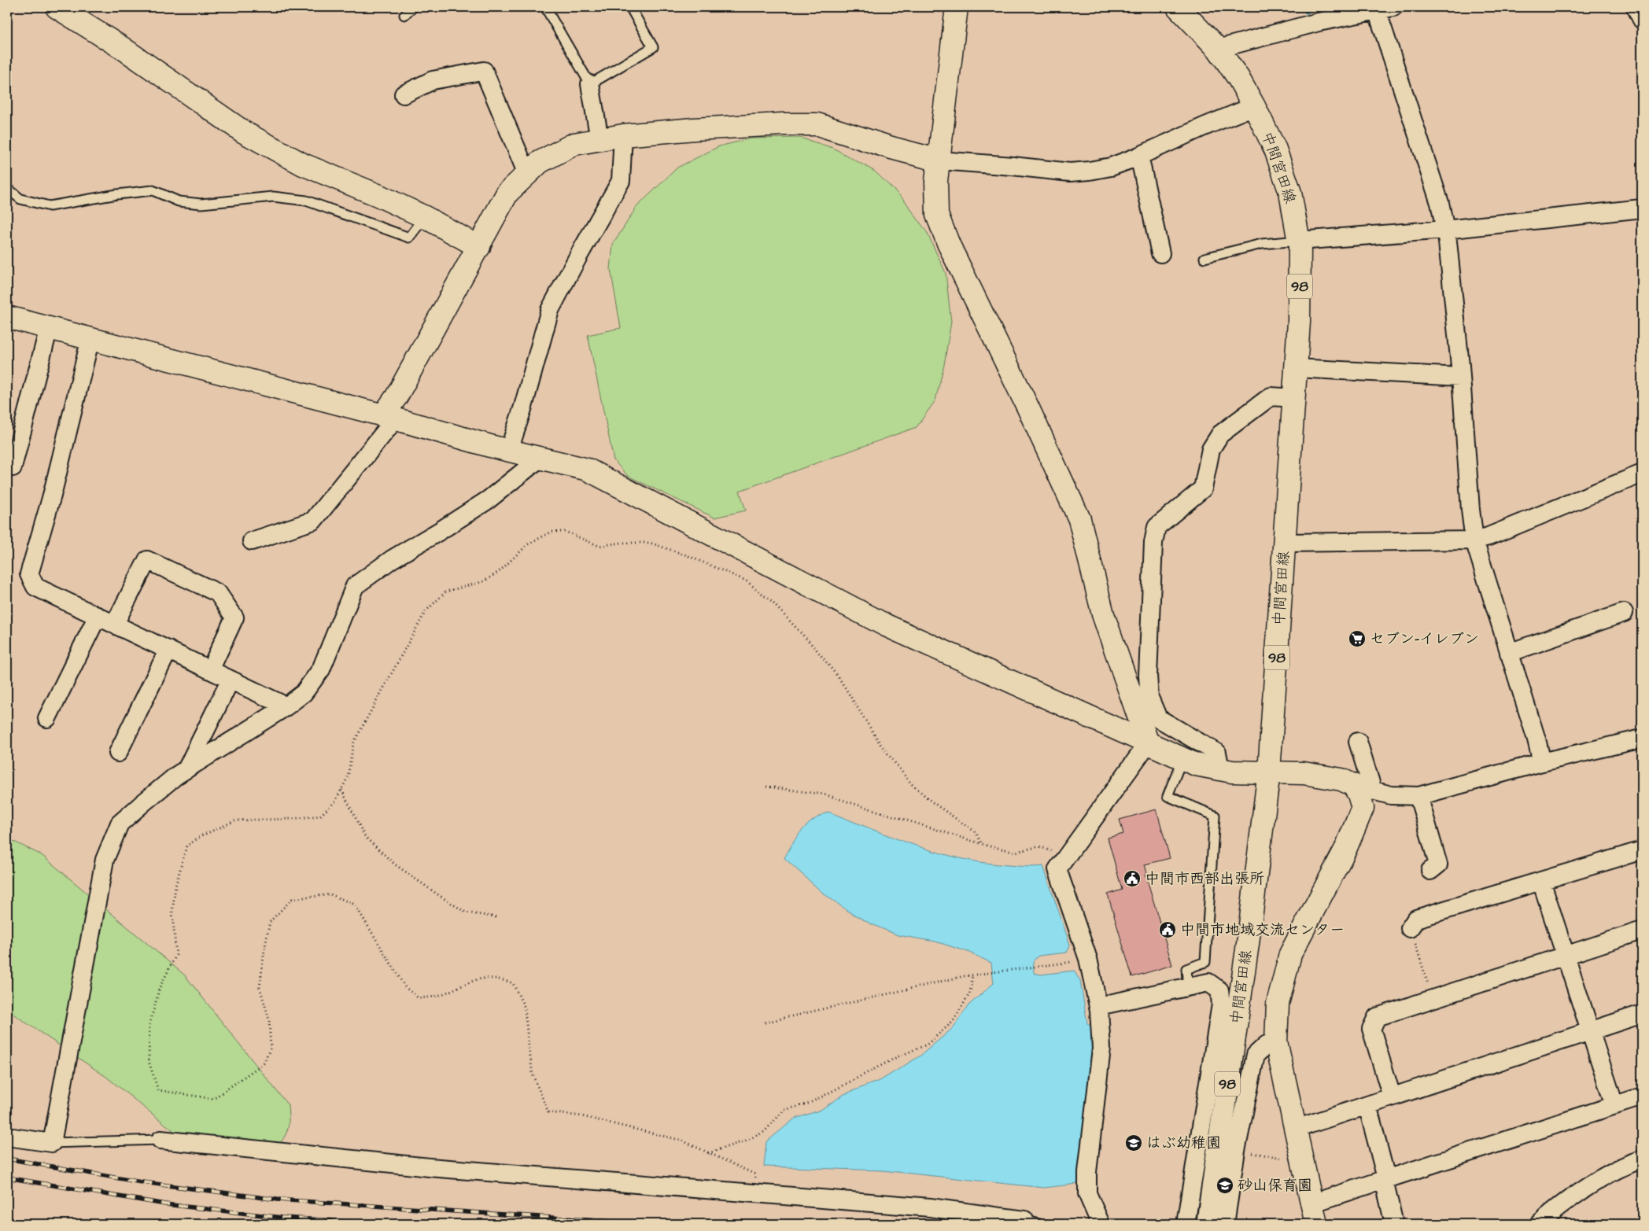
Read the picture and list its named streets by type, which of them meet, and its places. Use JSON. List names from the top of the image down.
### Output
{
  "streets": {
    "street": ["中間宮田線", "98"]
  },
  "places": {
    "supermarket": ["セブン-イレブン"],
    "public building": ["中間市西部出張所", "中間市地域交流センター"],
    "school or university": ["はぶ幼稚園", "砂山保育園"]
  }
}
